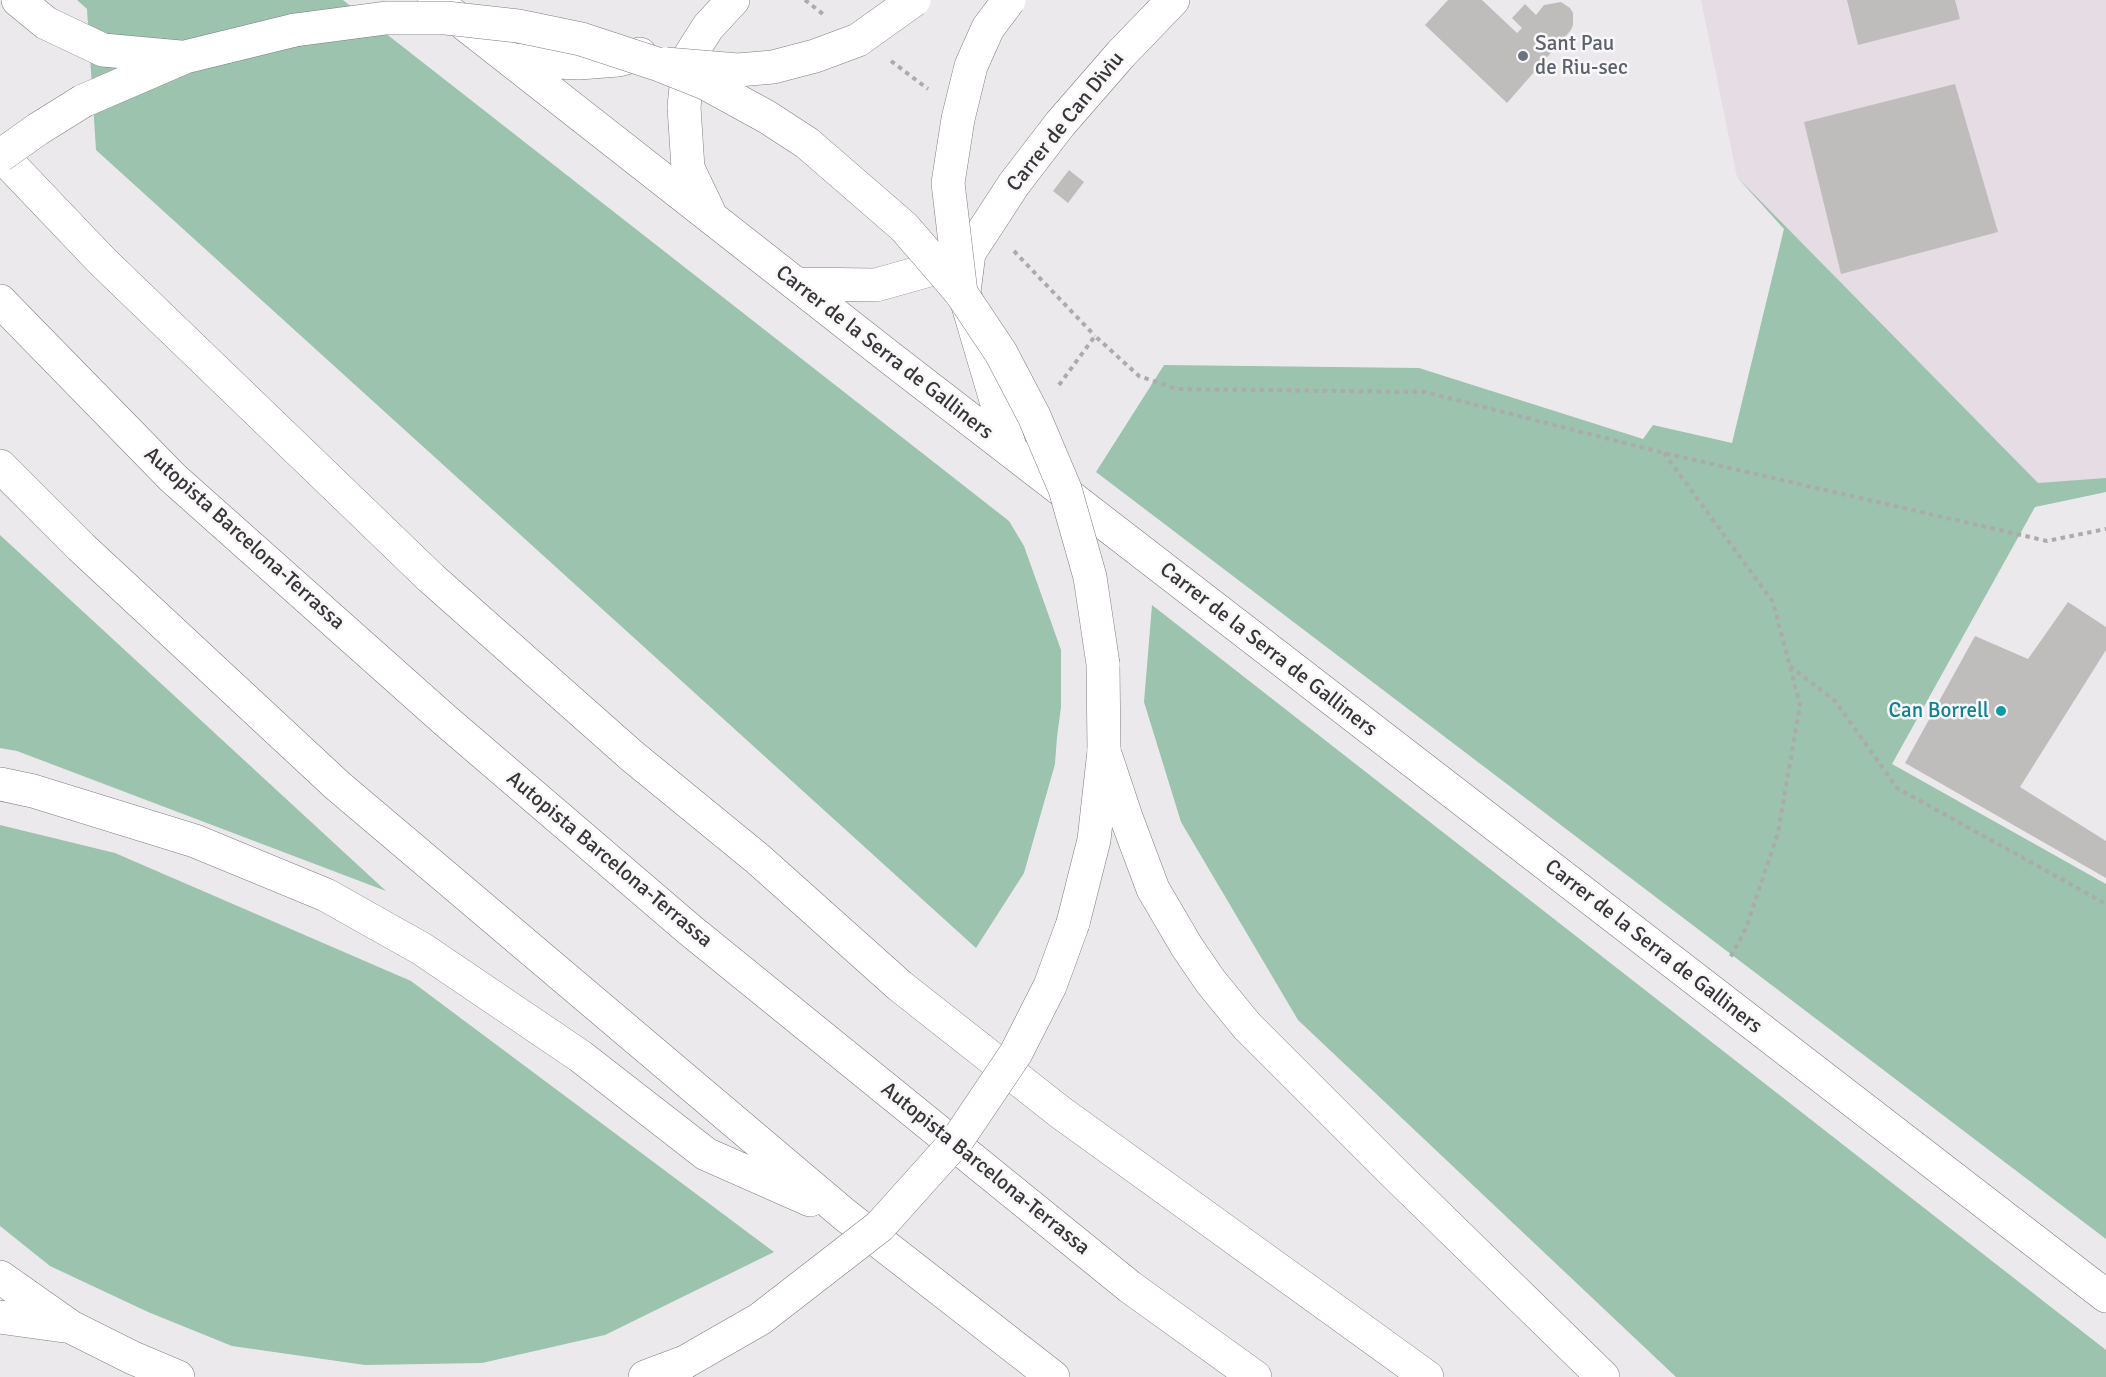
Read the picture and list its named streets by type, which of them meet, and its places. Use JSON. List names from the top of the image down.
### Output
{
  "streets": {
    "main road": ["Carrer de Can Diviu", "Carrer de la Serra de Galliners", "Autopista Barcelona-Terrassa"]
  },
  "crossings": [
    ["Carrer de Can Diviu", "Carrer de la Serra de Galliners"]
  ],
  "places": ["Sant Pau de Riu-sec", "Can Borrell"]
}
